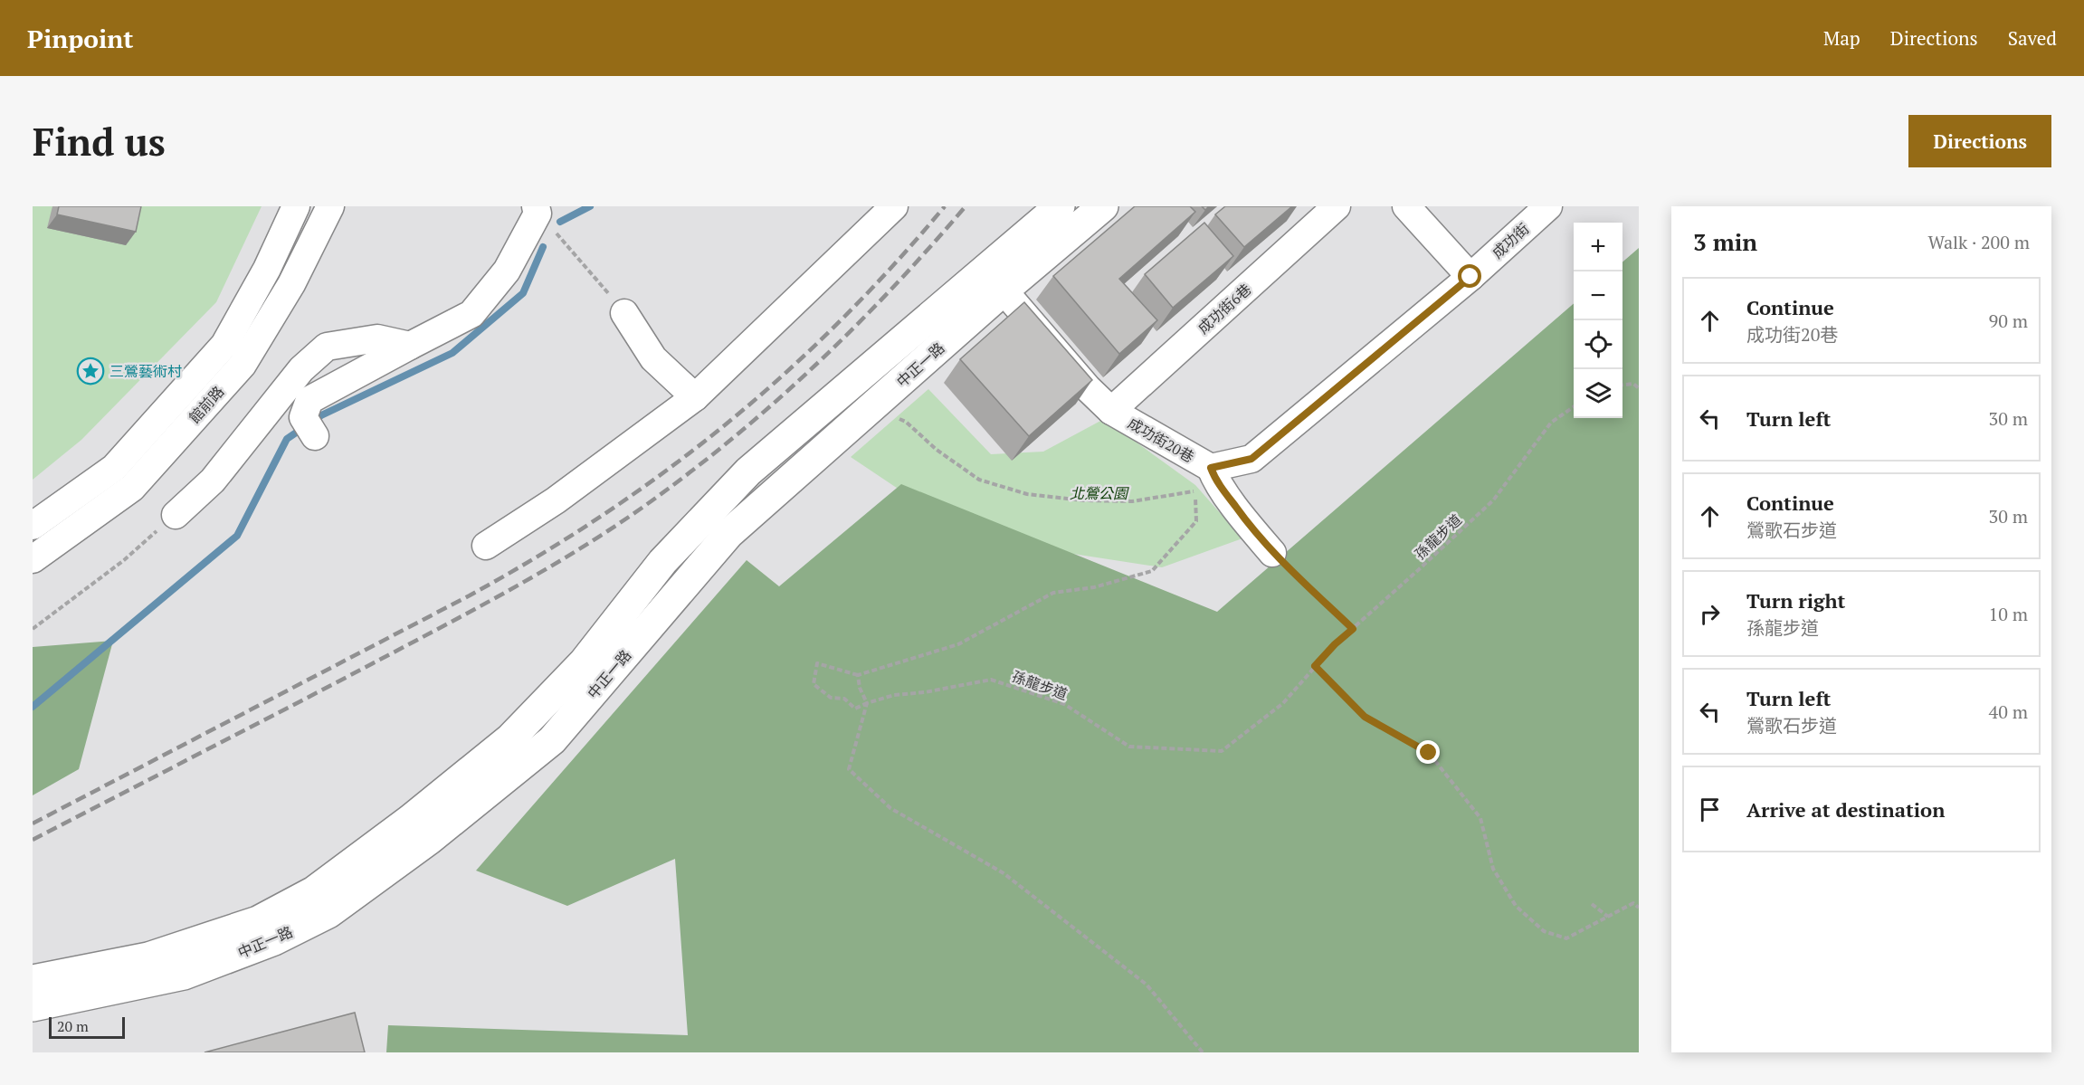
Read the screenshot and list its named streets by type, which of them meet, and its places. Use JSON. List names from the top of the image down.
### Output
{
  "streets": {
    "main road": ["中正一路"],
    "street": [
      "成功街",
      "成功街6巷",
      "館前路",
      "成功街20巷"
    ],
    "path": ["孫龍步道"]
  },
  "crossings": [
    ["成功街", "成功街20巷"],
    ["成功街6巷", "成功街20巷"],
    ["中正一路", "成功街20巷"]
  ],
  "parks": ["北鶯公園"],
  "places": {
    "place": ["三鶯藝術村"]
  },
  "scale_bar": "20 m",
  "page": {
    "header": "Pinpoint",
    "nav": ["Map", "Directions", "Saved"],
    "buttons": "Directions",
    "title": "Find us",
    "heading": ["3 min", "Walk · 200 m"],
    "map_buttons": ["+", "−"],
    "list": [
      ["Continue", "成功街20巷", "90 m"],
      ["Turn left", "30 m"],
      ["Continue", "鶯歌石步道", "30 m"],
      ["Turn right", "孫龍步道", "10 m"],
      ["Turn left", "鶯歌石步道", "40 m"],
      "Arrive at destination"
    ],
    "scale": "20 m"
  }
}
